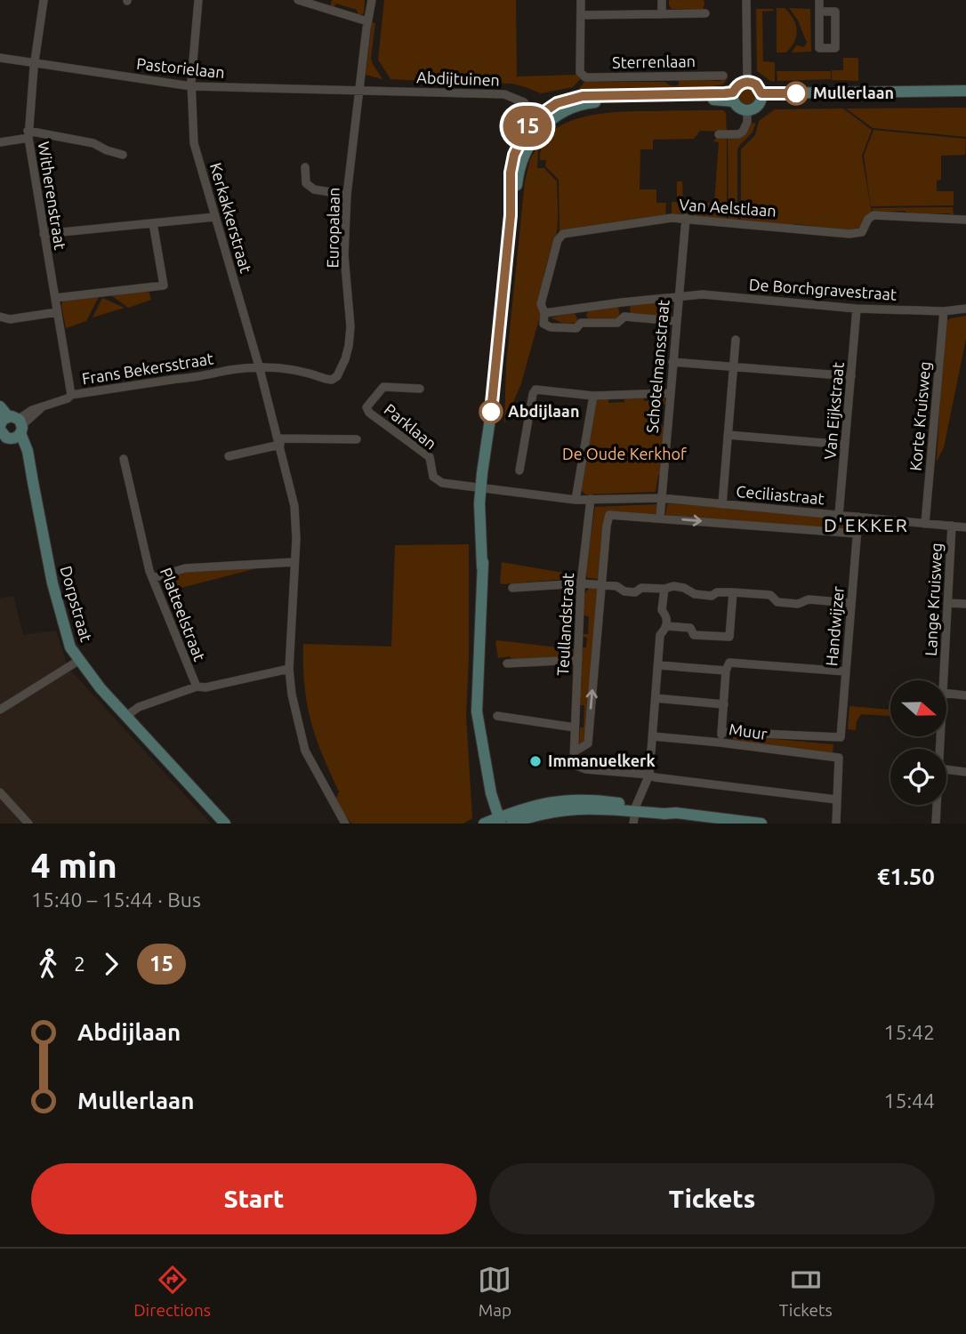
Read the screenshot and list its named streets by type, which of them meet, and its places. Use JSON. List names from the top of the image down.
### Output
{
  "streets": {
    "street": [
      "Sterrenlaan",
      "Pastorielaan",
      "Abdijtuinen",
      "Witherenstraat",
      "Van Aelstlaan",
      "Kerkakkerstraat",
      "Europalaan",
      "De Borchgravestraat",
      "Schotelmansstraat",
      "Frans Bekersstraat",
      "Van Eijkstraat",
      "Korte Kruisweg",
      "Parklaan",
      "Ceciliastraat",
      "Lange Kruisweg",
      "Dorpstraat",
      "Platteelstraat",
      "Teullandstraat",
      "Handwijzer",
      "Muur"
    ]
  },
  "crossings": [
    ["Sterrenlaan", "Abdijtuinen"],
    ["Pastorielaan", "Abdijtuinen"],
    ["Pastorielaan", "Witherenstraat"],
    ["Pastorielaan", "Kerkakkerstraat"],
    ["Pastorielaan", "Europalaan"],
    ["Abdijtuinen", "Europalaan"],
    ["Witherenstraat", "Frans Bekersstraat"],
    ["Van Aelstlaan", "De Borchgravestraat"],
    ["Van Aelstlaan", "Schotelmansstraat"],
    ["Kerkakkerstraat", "Europalaan"],
    ["Kerkakkerstraat", "Frans Bekersstraat"],
    ["Europalaan", "Frans Bekersstraat"],
    ["De Borchgravestraat", "Schotelmansstraat"],
    ["De Borchgravestraat", "Van Eijkstraat"],
    ["De Borchgravestraat", "Korte Kruisweg"],
    ["Schotelmansstraat", "Ceciliastraat"],
    ["Frans Bekersstraat", "Dorpstraat"],
    ["Van Eijkstraat", "Ceciliastraat"],
    ["Korte Kruisweg", "Ceciliastraat"],
    ["Parklaan", "Ceciliastraat"],
    ["Ceciliastraat", "Lange Kruisweg"],
    ["Ceciliastraat", "Teullandstraat"],
    ["Ceciliastraat", "Handwijzer"]
  ],
  "districts": ["D'EKKER"],
  "parks": ["De Oude Kerkhof"],
  "places": ["Mullerlaan", "Abdijlaan", "Immanuelkerk"],
  "lines": ["bus line 15"],
  "north": "right",
  "page": {
    "on_map": "15",
    "heading": ["4 min", "15:40 – 15:44 · Bus", "€1.50"],
    "legs": ["2", "15"],
    "list": [
      {
        "name": "Abdijlaan",
        "value": "15:42"
      },
      {
        "name": "Mullerlaan",
        "value": "15:44"
      }
    ],
    "buttons": ["Start", "Tickets"],
    "tabs": ["Directions", "Map", "Tickets"]
  }
}
